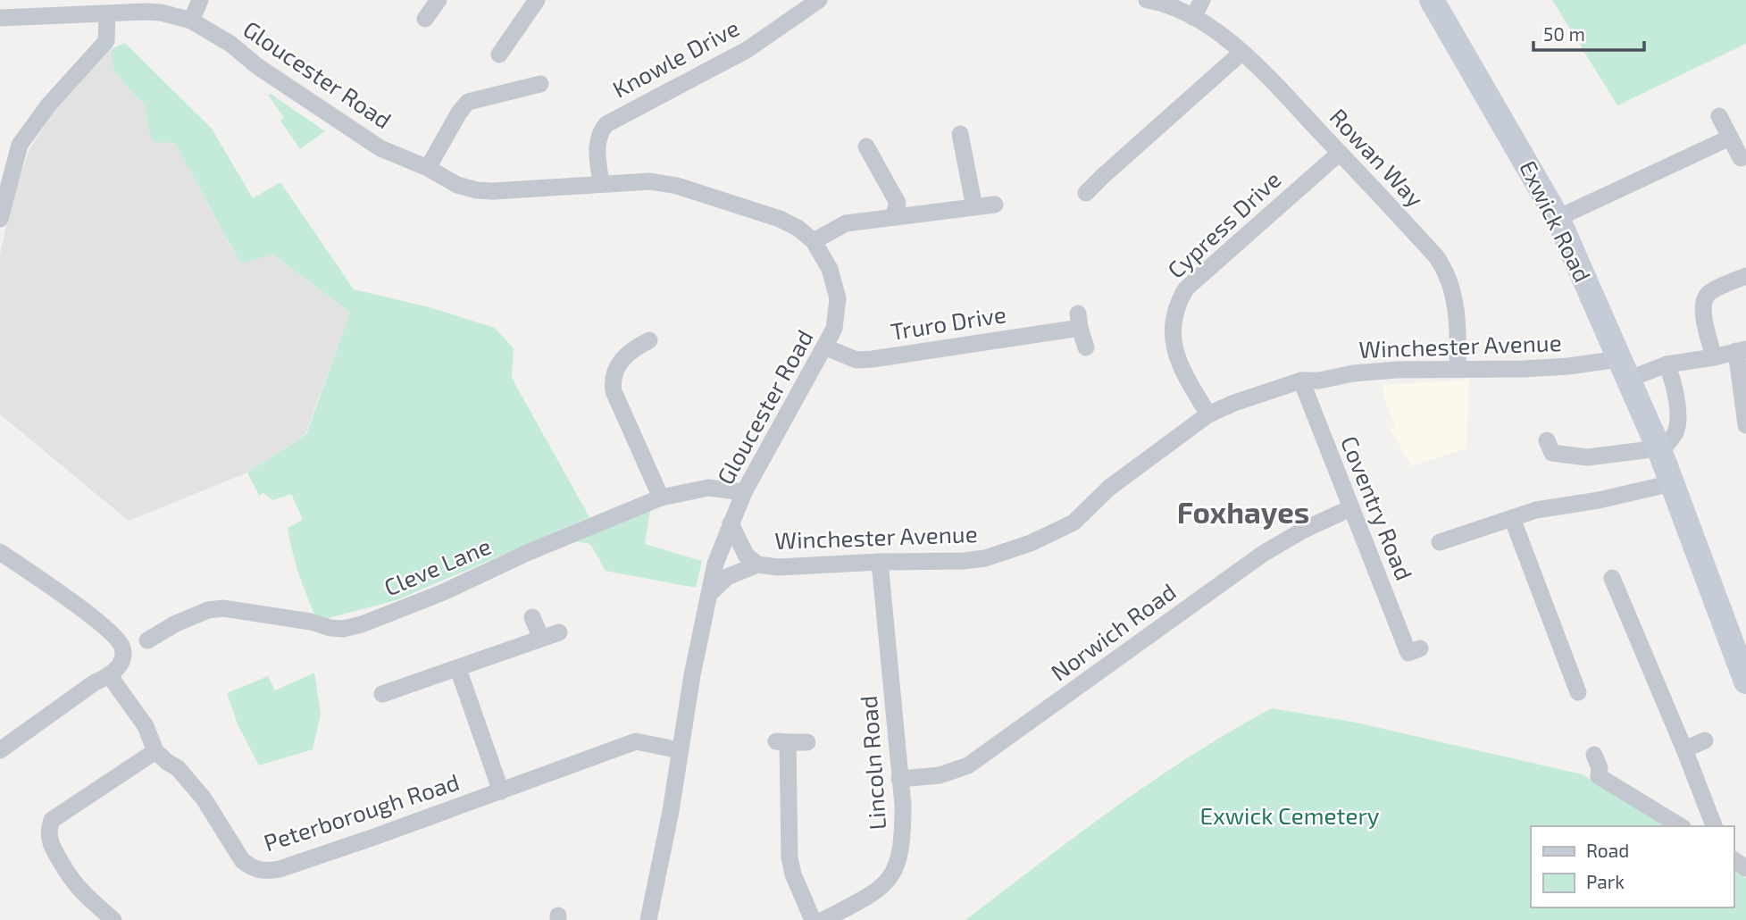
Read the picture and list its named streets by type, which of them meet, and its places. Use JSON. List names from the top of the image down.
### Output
{
  "streets": {
    "street": [
      "Knowle Drive",
      "Gloucester Road",
      "Rowan Way",
      "Exwick Road",
      "Cypress Drive",
      "Truro Drive",
      "Winchester Avenue",
      "Coventry Road",
      "Cleve Lane",
      "Norwich Road",
      "Lincoln Road",
      "Peterborough Road"
    ]
  },
  "crossings": [
    ["Knowle Drive", "Gloucester Road"],
    ["Gloucester Road", "Truro Drive"],
    ["Gloucester Road", "Winchester Avenue"],
    ["Gloucester Road", "Cleve Lane"],
    ["Gloucester Road", "Peterborough Road"],
    ["Rowan Way", "Cypress Drive"],
    ["Rowan Way", "Winchester Avenue"],
    ["Exwick Road", "Winchester Avenue"],
    ["Cypress Drive", "Winchester Avenue"],
    ["Winchester Avenue", "Coventry Road"],
    ["Winchester Avenue", "Lincoln Road"],
    ["Coventry Road", "Norwich Road"],
    ["Norwich Road", "Lincoln Road"]
  ],
  "districts": ["Foxhayes"],
  "parks": ["Exwick Cemetery"],
  "legend": ["Road", "Park"],
  "scale_bar": "50 m"
}
